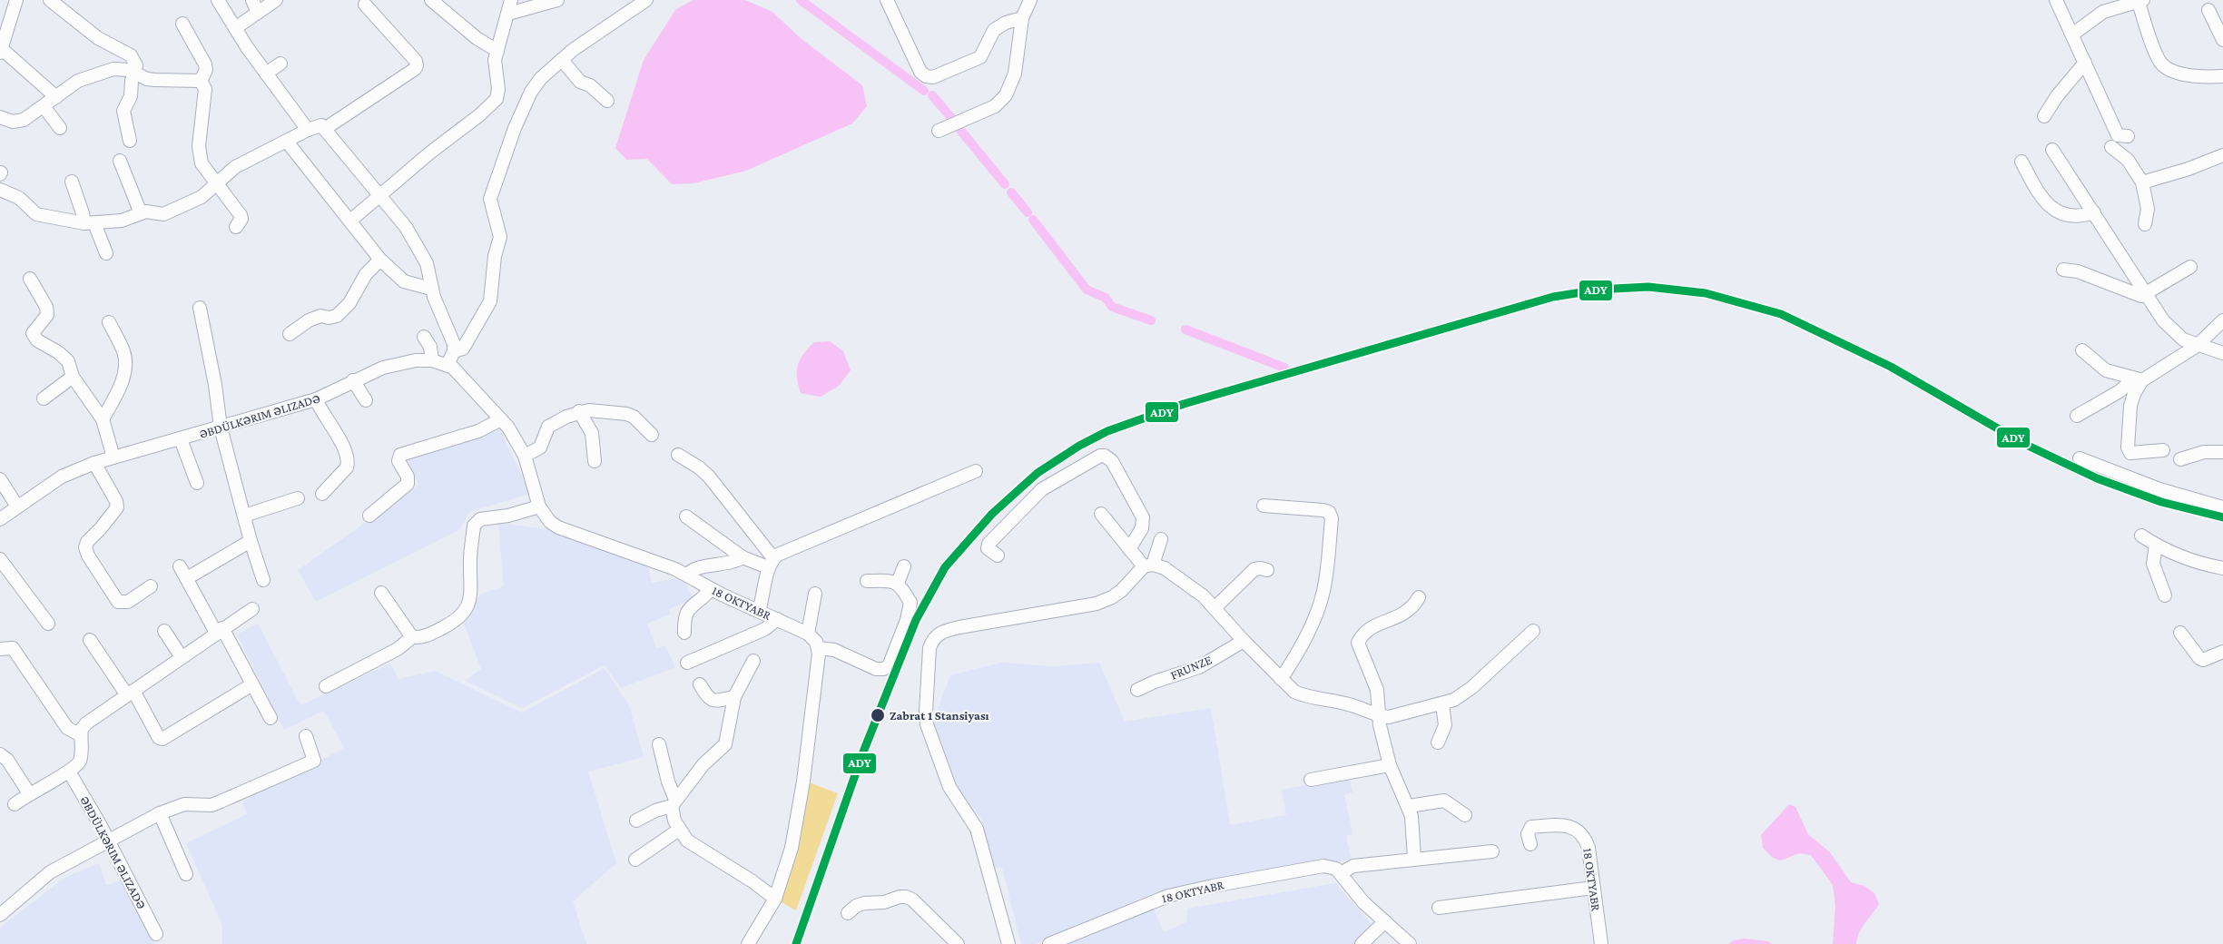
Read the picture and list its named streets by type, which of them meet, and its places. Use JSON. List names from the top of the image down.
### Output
{
  "streets": {
    "street": ["ƏBDÜLKƏRIM ƏLIZADƏ", "18 OKTYABR", "FRUNZE"]
  },
  "crossings": [
    ["ƏBDÜLKƏRIM ƏLIZADƏ", "18 OKTYABR"]
  ],
  "places": ["Zabrat 1 Stansiyası"],
  "lines": ["transit line ADY"]
}
